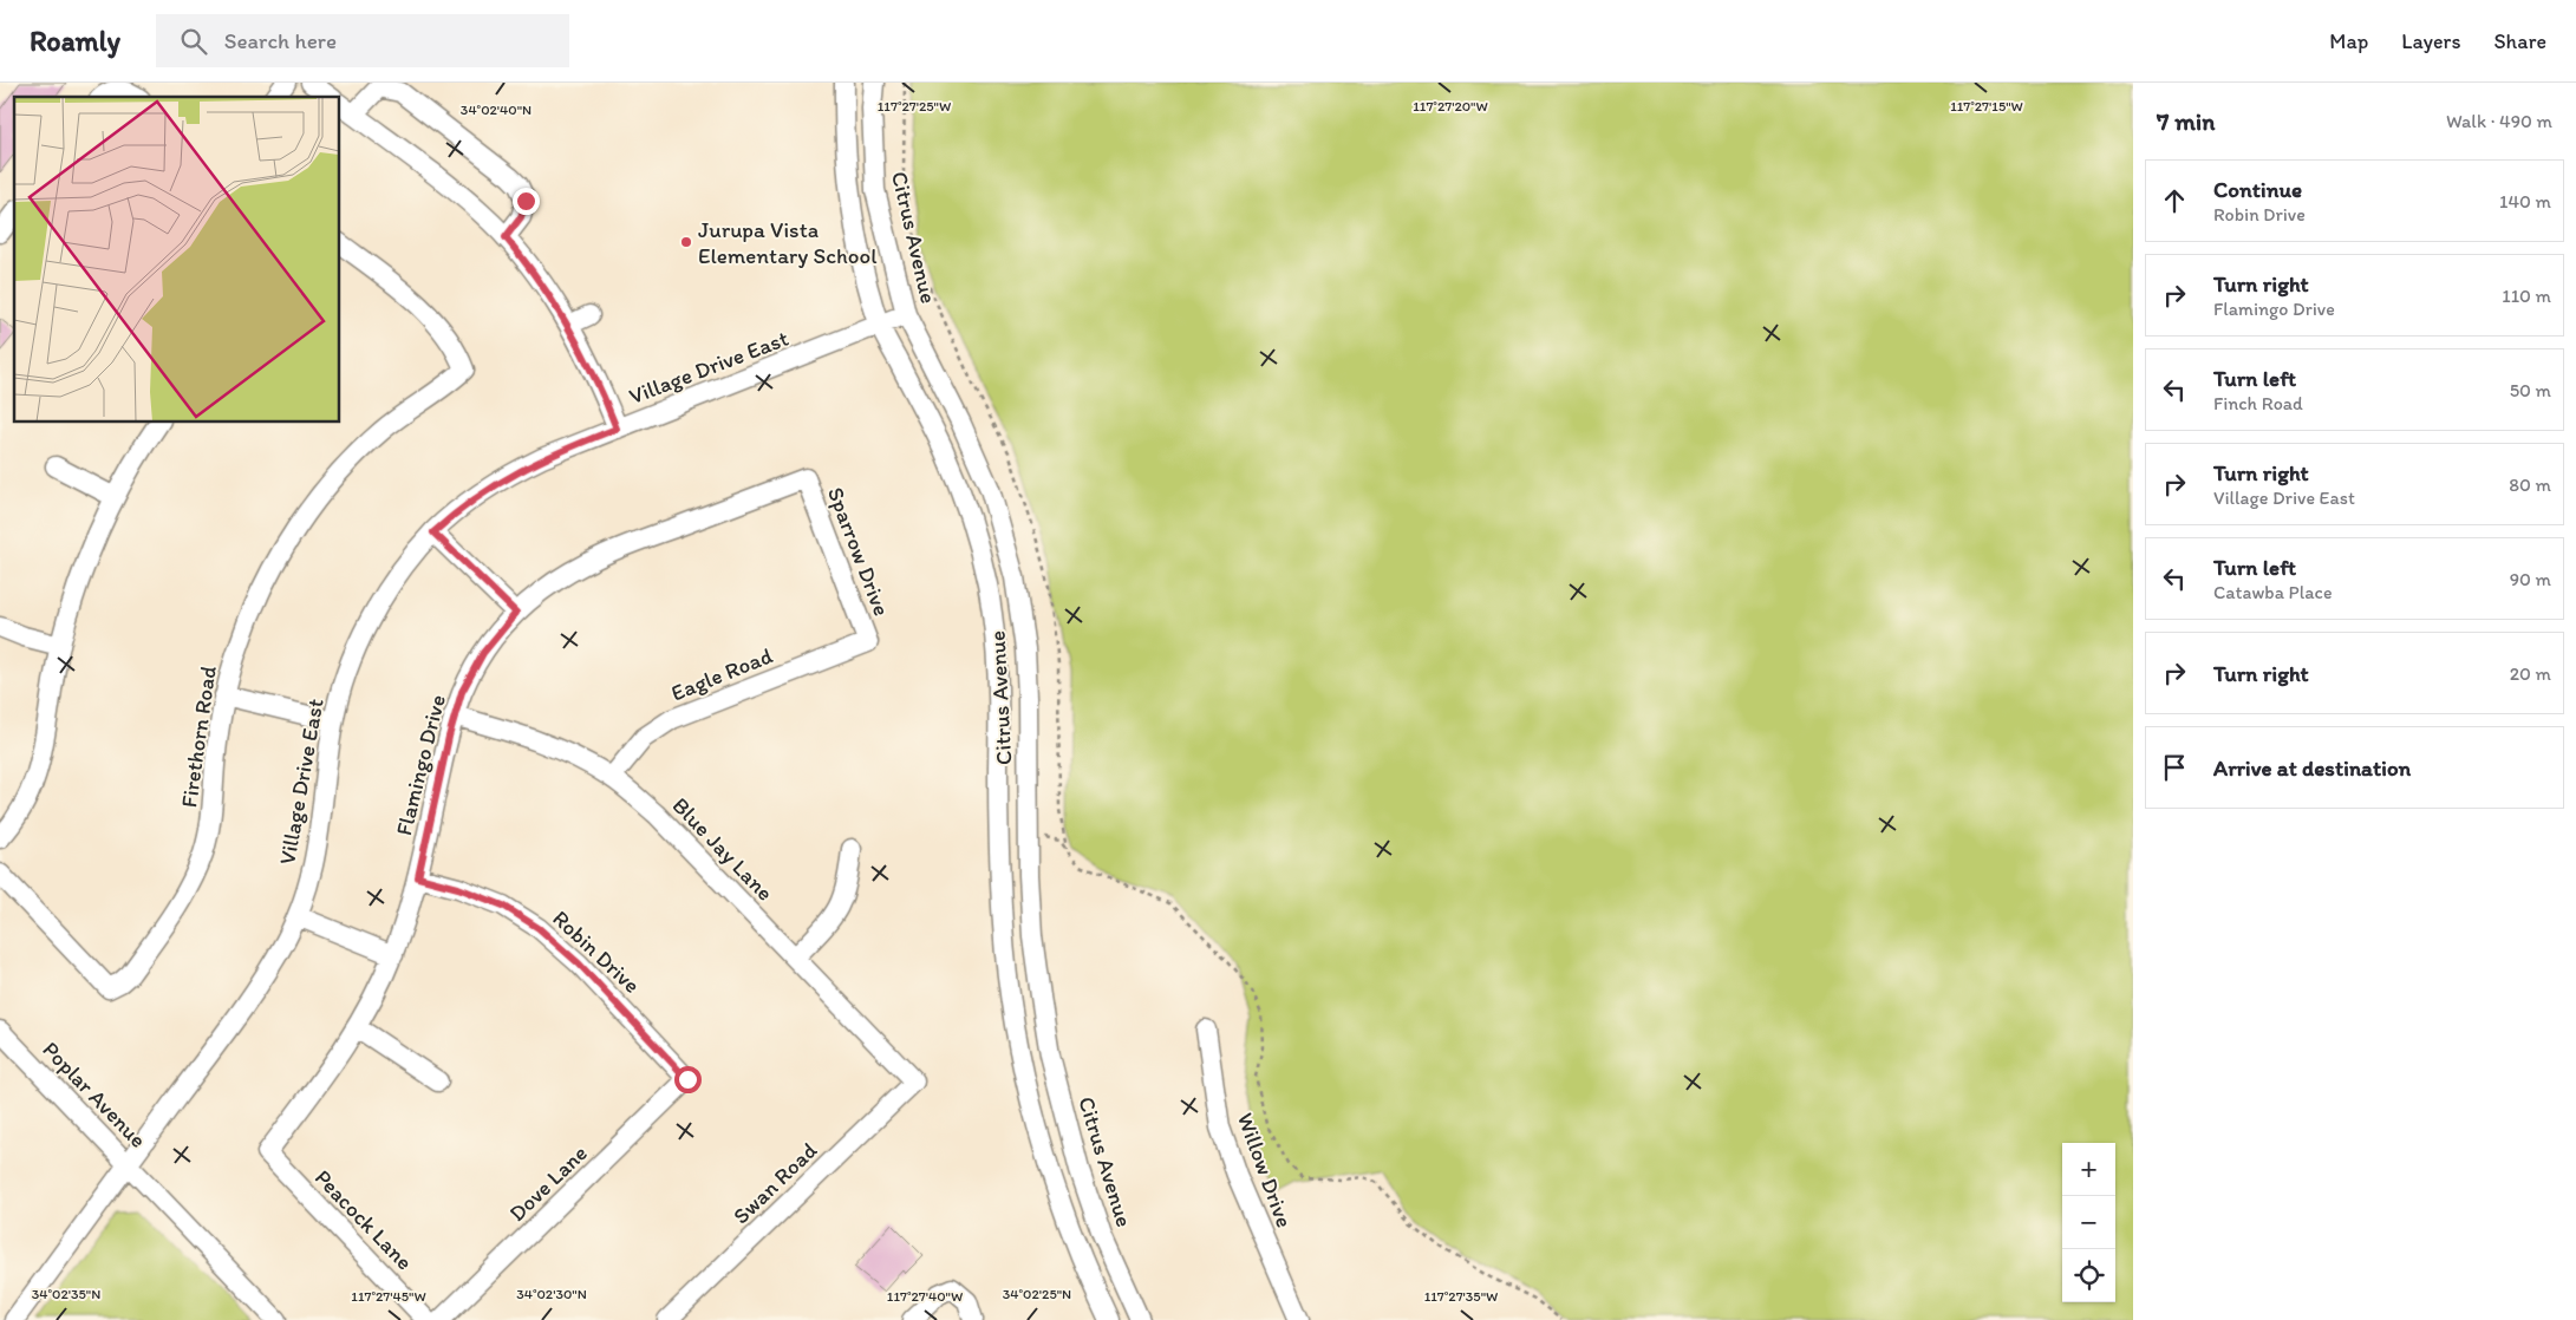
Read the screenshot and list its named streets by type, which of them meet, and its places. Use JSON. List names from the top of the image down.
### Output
{
  "streets": {
    "street": [
      "Citrus Avenue",
      "Village Drive East",
      "Sparrow Drive",
      "Eagle Road",
      "Firethorn Road",
      "Flamingo Drive",
      "Blue Jay Lane",
      "Robin Drive",
      "Poplar Avenue",
      "Willow Drive",
      "Dove Lane",
      "Swan Road",
      "Peacock Lane"
    ]
  },
  "crossings": [
    ["Citrus Avenue", "Village Drive East"],
    ["Village Drive East", "Poplar Avenue"],
    ["Sparrow Drive", "Eagle Road"],
    ["Sparrow Drive", "Flamingo Drive"],
    ["Eagle Road", "Blue Jay Lane"],
    ["Flamingo Drive", "Blue Jay Lane"],
    ["Flamingo Drive", "Robin Drive"],
    ["Flamingo Drive", "Peacock Lane"],
    ["Blue Jay Lane", "Swan Road"],
    ["Robin Drive", "Dove Lane"]
  ],
  "places": ["Jurupa Vista Elementary School"],
  "page": {
    "header": "Roamly",
    "search": "Search here",
    "nav": ["Map", "Layers", "Share"],
    "heading": ["7 min", "Walk · 490 m"],
    "list": [
      ["Continue", "Robin Drive", "140 m"],
      ["Turn right", "Flamingo Drive", "110 m"],
      ["Turn left", "Finch Road", "50 m"],
      ["Turn right", "Village Drive East", "80 m"],
      ["Turn left", "Catawba Place", "90 m"],
      ["Turn right", "20 m"],
      "Arrive at destination"
    ],
    "map_buttons": ["+", "−"]
  },
  "coordinates": [
    "117°27'25\"W",
    "117°27'20\"W",
    "117°27'15\"W",
    "34°02'40\"N",
    "34°02'35\"N",
    "34°02'30\"N",
    "34°02'25\"N",
    "117°27'45\"W",
    "117°27'40\"W",
    "117°27'35\"W"
  ]
}
